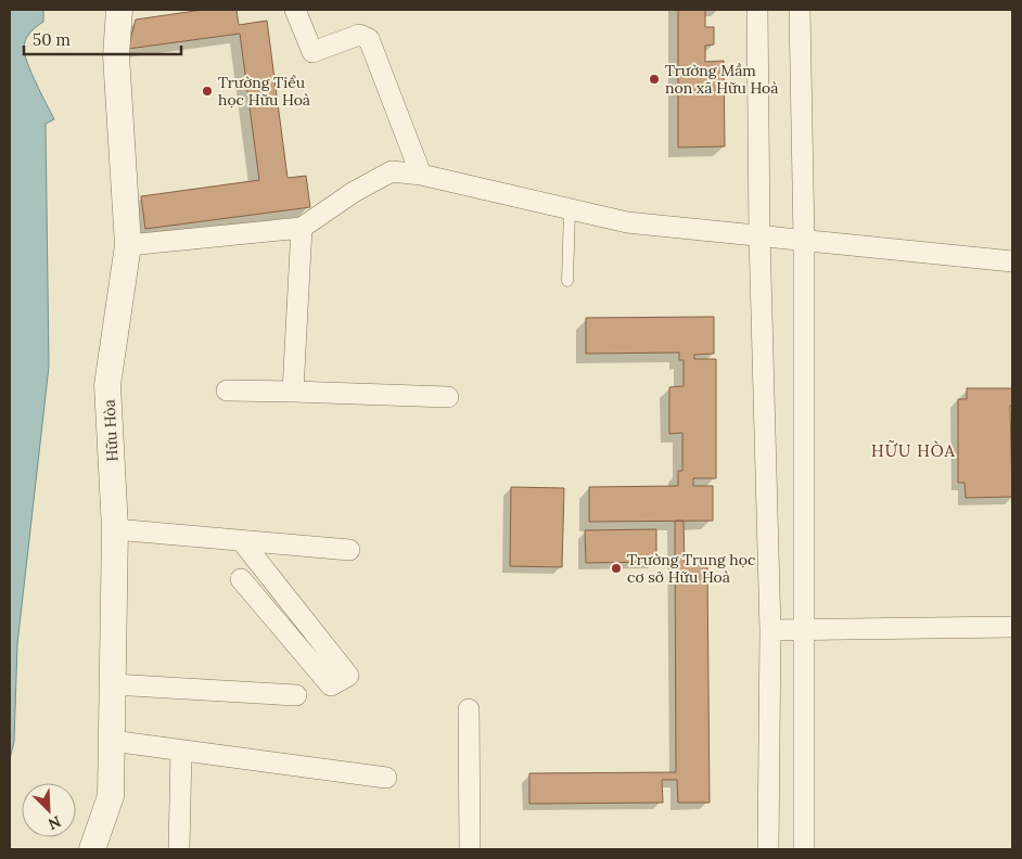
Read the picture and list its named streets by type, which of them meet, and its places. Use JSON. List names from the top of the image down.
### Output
{
  "streets": {
    "street": ["Hữu Hòa"]
  },
  "districts": ["HỮU HÒA"],
  "places": ["Trường Mầm non xã Hữu Hoà", "Trường Tiểu học Hữu Hoà", "Trường Trung học cơ sở Hữu Hoà"],
  "scale_bar": "50 m",
  "north": "bottom right"
}
